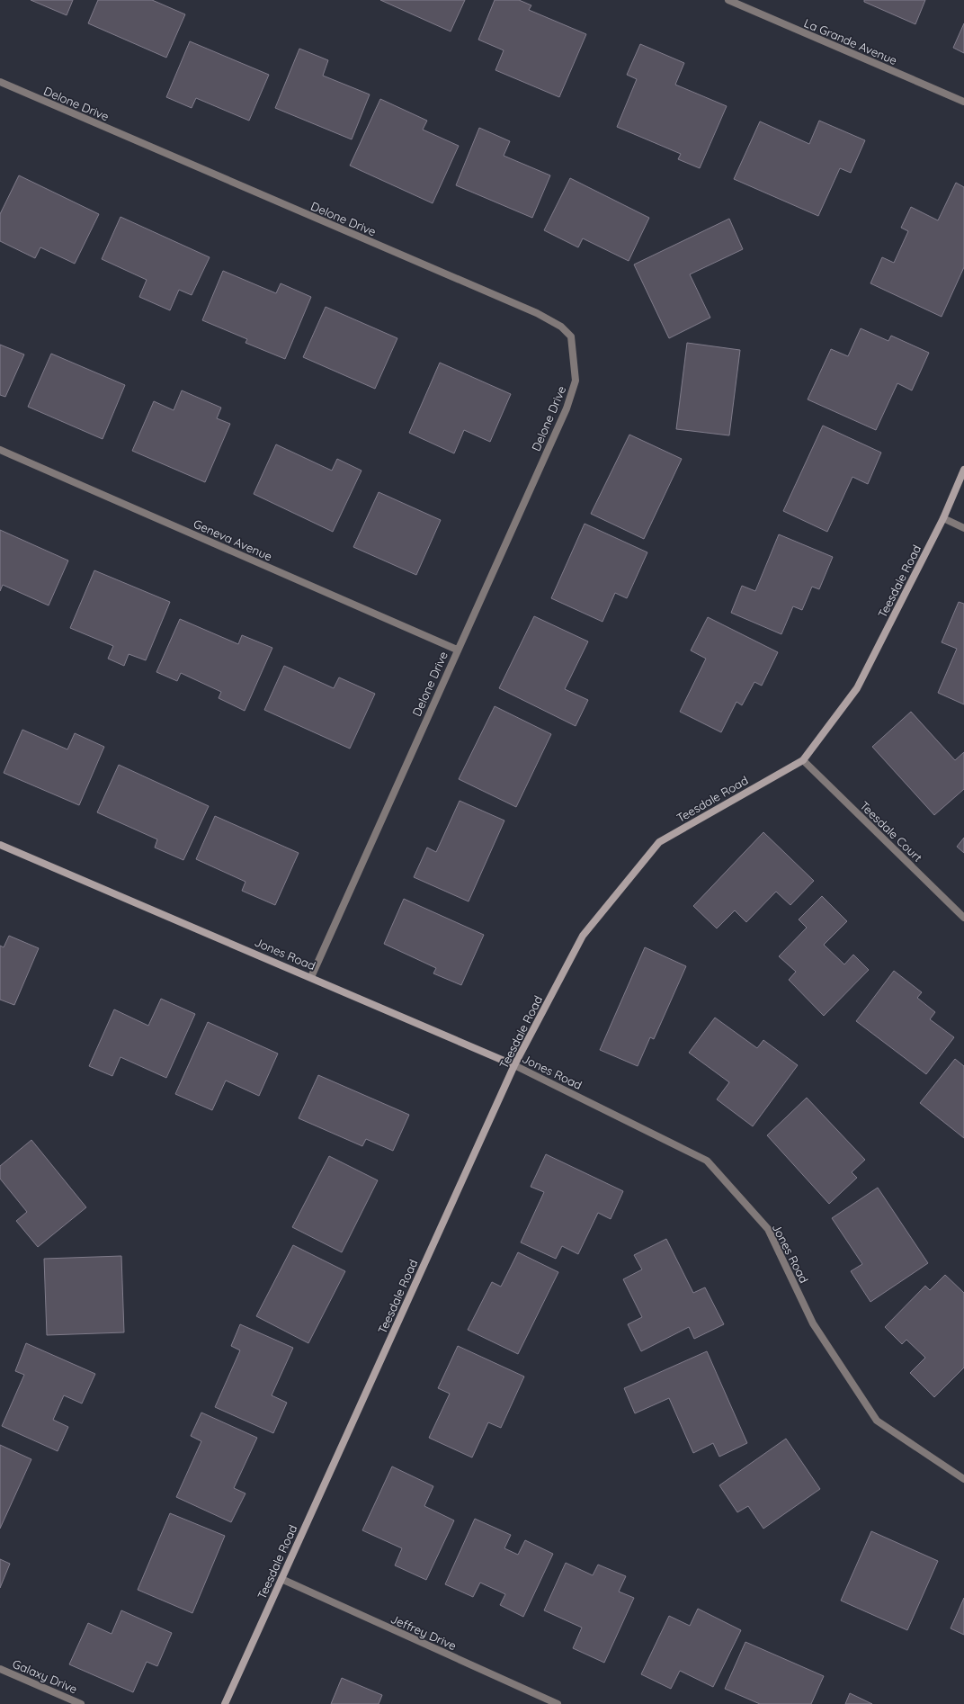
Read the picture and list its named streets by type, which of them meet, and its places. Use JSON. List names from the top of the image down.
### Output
{
  "streets": {
    "street": [
      "La Grande Avenue",
      "Delone Drive",
      "Geneva Avenue",
      "Teesdale Road",
      "Teesdale Court",
      "Jones Road",
      "Jeffrey Drive",
      "Galaxy Drive"
    ]
  },
  "crossings": [
    ["Delone Drive", "Geneva Avenue"],
    ["Delone Drive", "Jones Road"],
    ["Teesdale Road", "Teesdale Court"],
    ["Teesdale Road", "Jones Road"],
    ["Teesdale Road", "Jeffrey Drive"]
  ]
}
